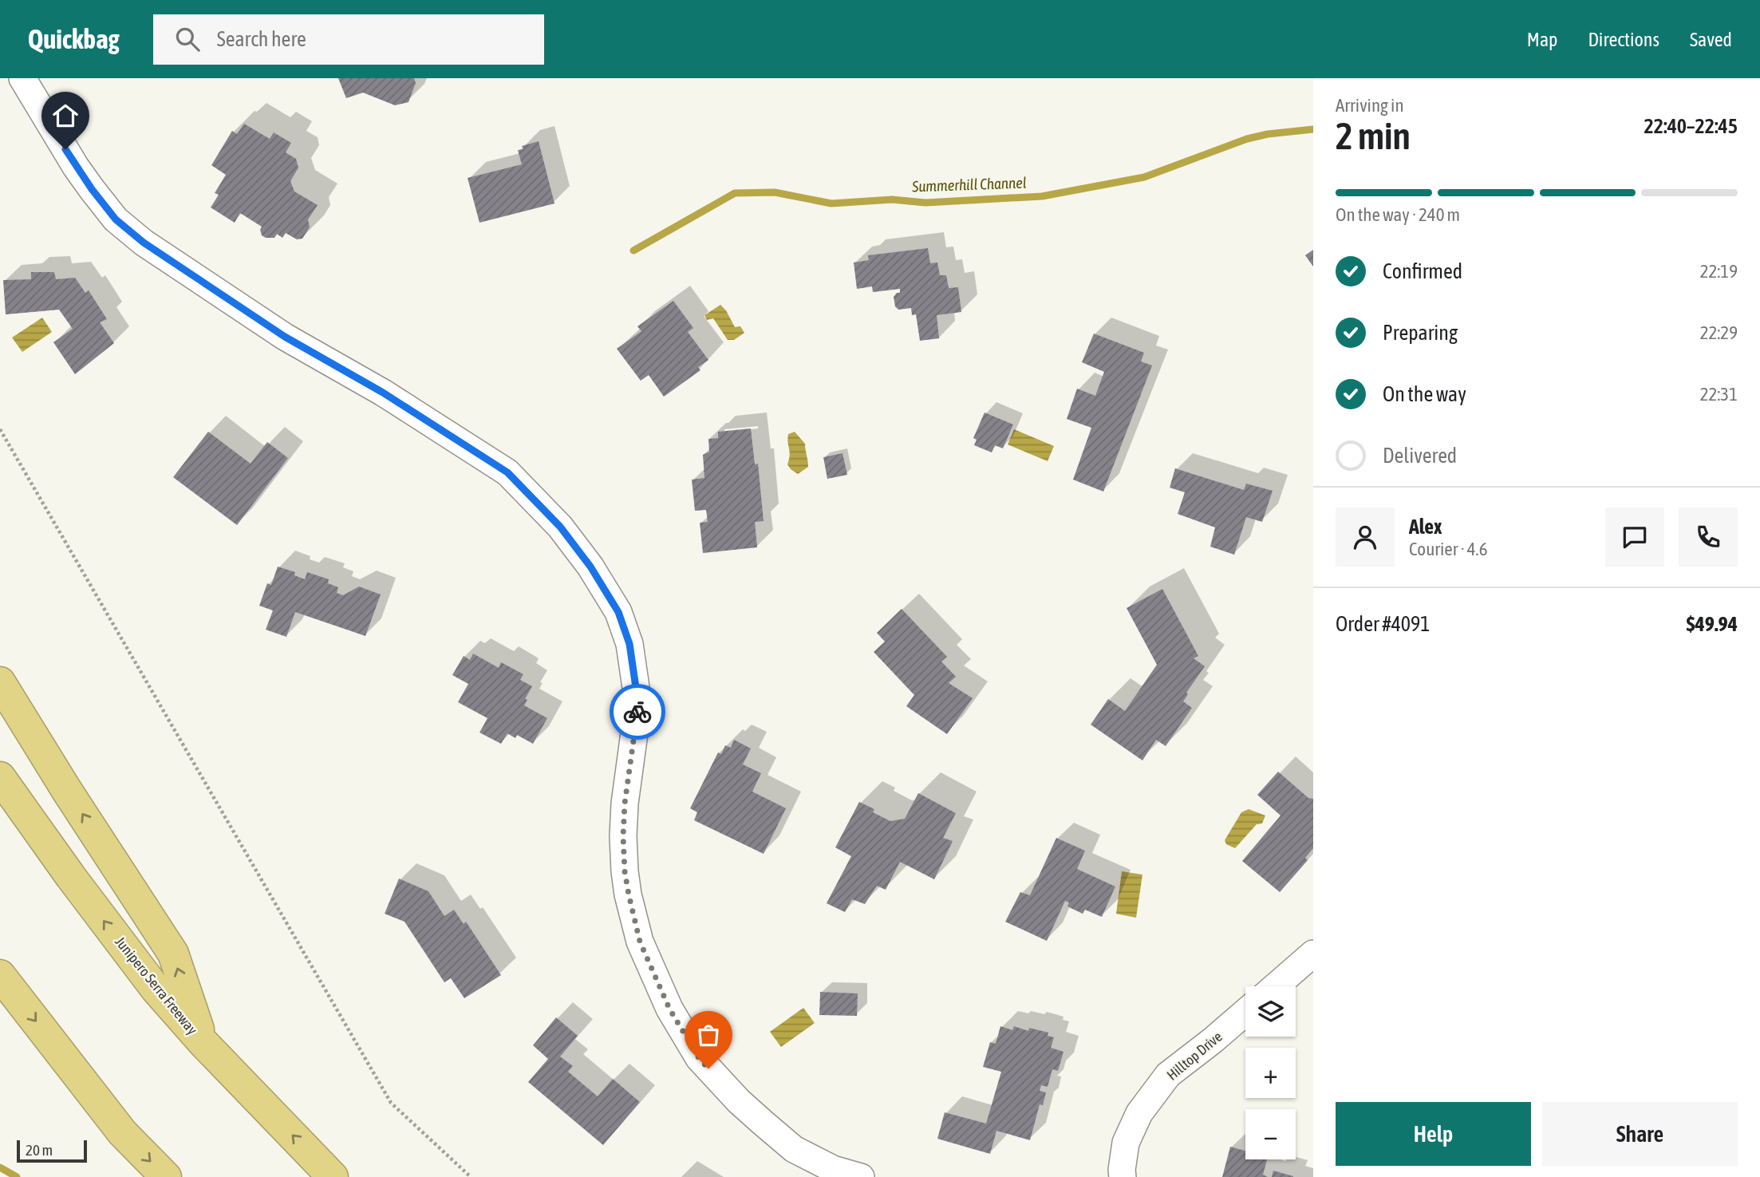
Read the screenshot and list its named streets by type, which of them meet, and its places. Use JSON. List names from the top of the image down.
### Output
{
  "streets": {
    "highway": ["Junipero Serra Freeway"],
    "street": ["Hilltop Drive"]
  },
  "water": ["Summerhill Channel"],
  "scale_bar": "20 m",
  "page": {
    "header": "Quickbag",
    "search": "Search here",
    "nav": ["Map", "Directions", "Saved"],
    "heading": ["2 min", "Arriving in", "22:40–22:45"],
    "panel": [
      "Alex",
      "Courier · 4.6",
      "Order #4091",
      "$49.94"
    ],
    "bar": "On the way · 240 m",
    "list": [
      ["Confirmed", "22:19"],
      ["Preparing", "22:29"],
      ["On the way", "22:31"],
      "Delivered"
    ],
    "map_buttons": ["+", "−"],
    "buttons": ["Help", "Share"],
    "scale": "20 m"
  }
}
